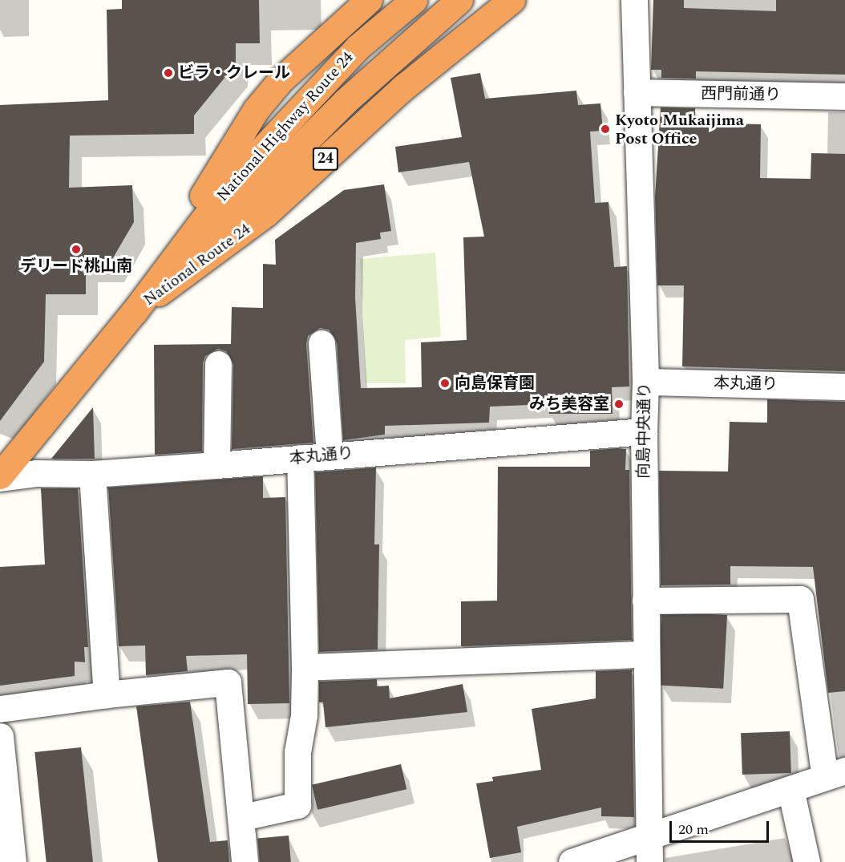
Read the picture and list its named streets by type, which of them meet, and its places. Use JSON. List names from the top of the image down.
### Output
{
  "streets": {
    "highway": ["National Highway Route 24", "24", "National Route 24"],
    "street": ["西門前通り", "本丸通り", "向島中央通り"]
  },
  "crossings": [
    ["西門前通り", "向島中央通り"],
    ["National Highway Route 24", "National Route 24"],
    ["National Highway Route 24", "本丸通り"],
    ["本丸通り", "向島中央通り"]
  ],
  "places": [
    "ビラ・クレール",
    "Kyoto Mukaijima Post Office",
    "デリード桃山南",
    "向島保育園",
    "みち美容室"
  ],
  "scale_bar": "20 m"
}
